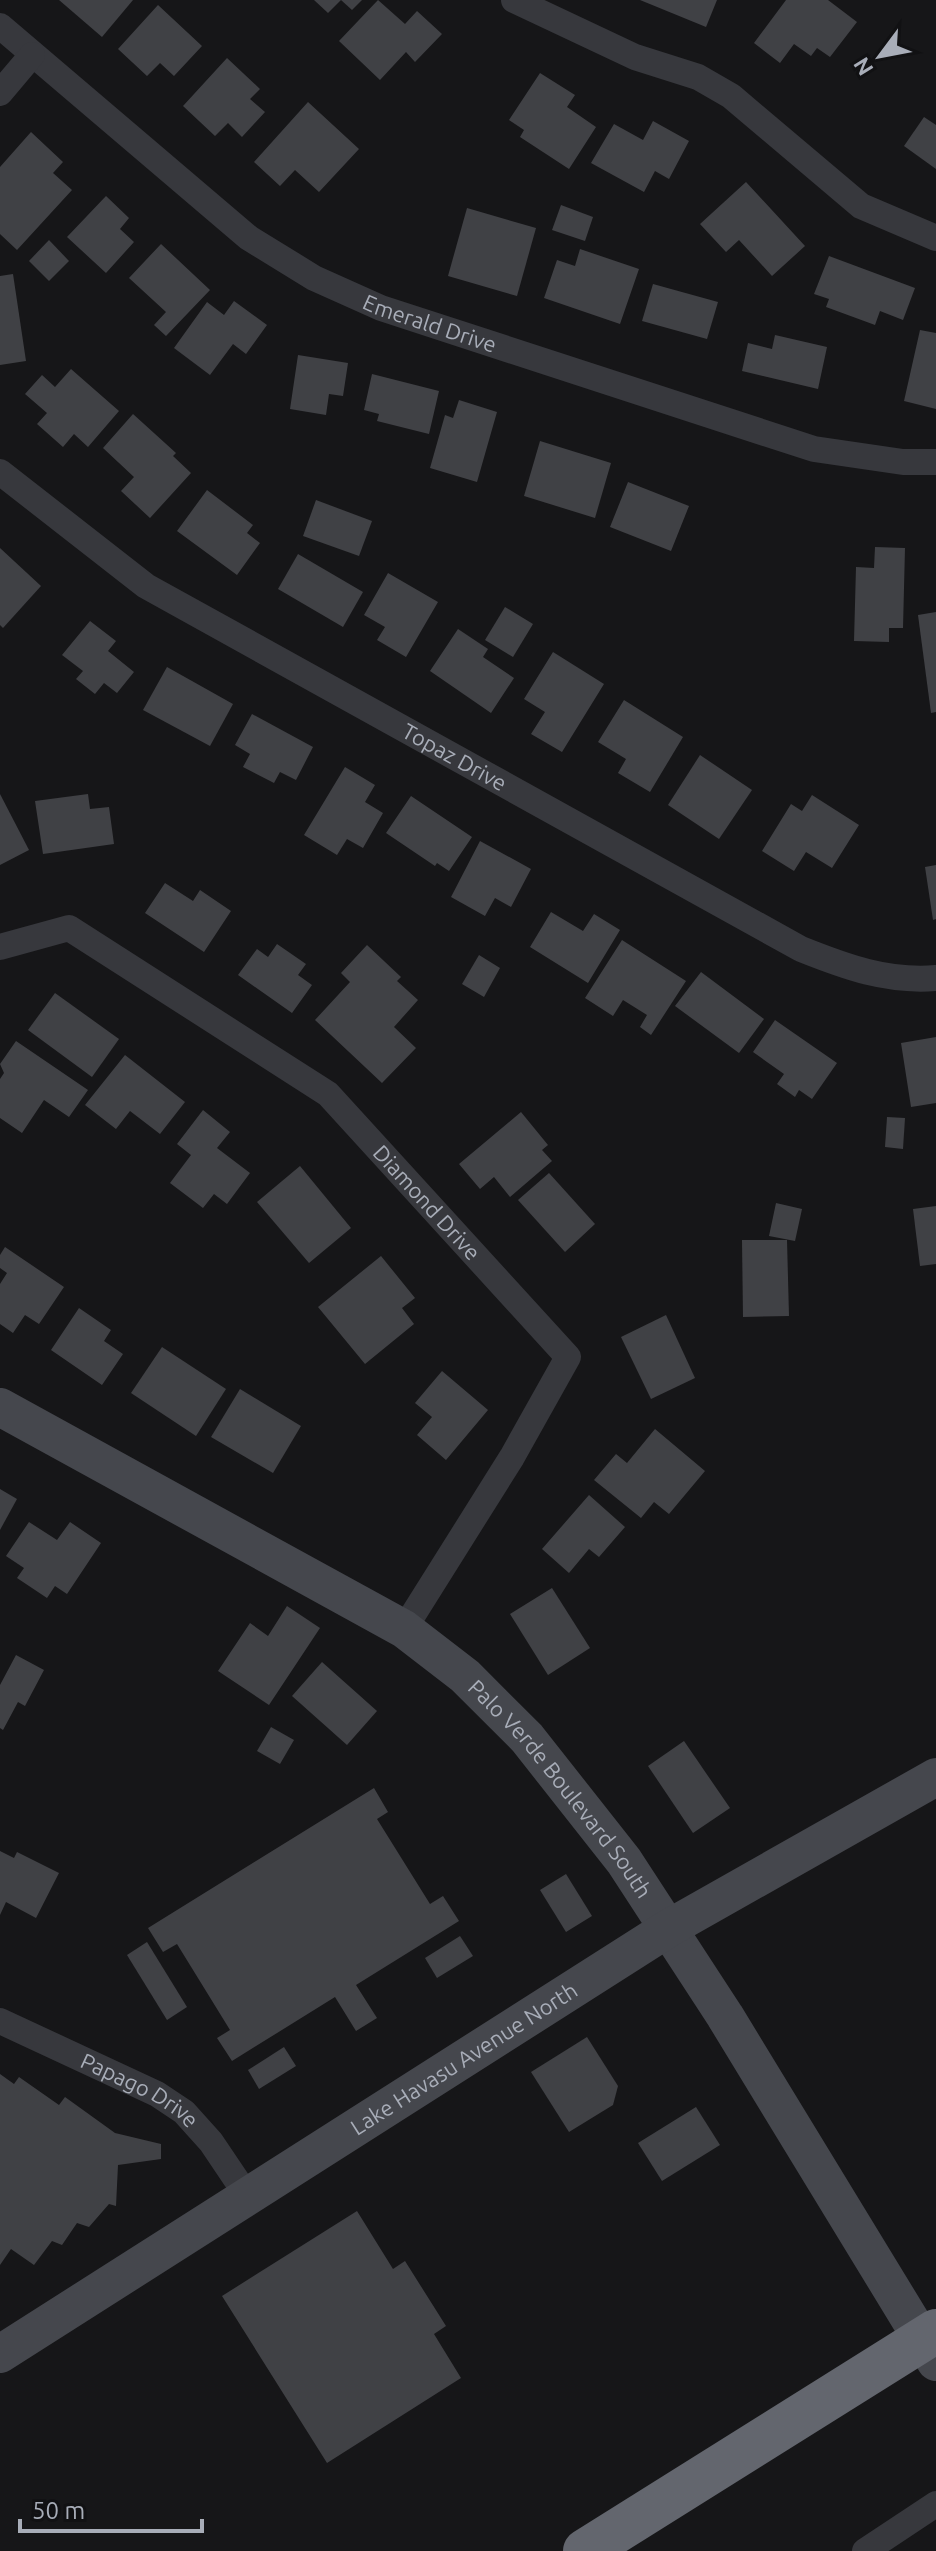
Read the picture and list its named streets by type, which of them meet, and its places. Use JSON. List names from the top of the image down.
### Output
{
  "streets": {
    "main road": ["Palo Verde Boulevard South", "Lake Havasu Avenue North"],
    "street": [
      "Emerald Drive",
      "Topaz Drive",
      "Diamond Drive",
      "Papago Drive"
    ]
  },
  "crossings": [
    ["Diamond Drive", "Palo Verde Boulevard South"],
    ["Palo Verde Boulevard South", "Lake Havasu Avenue North"],
    ["Lake Havasu Avenue North", "Papago Drive"]
  ],
  "scale_bar": "50 m",
  "north": "bottom left"
}
